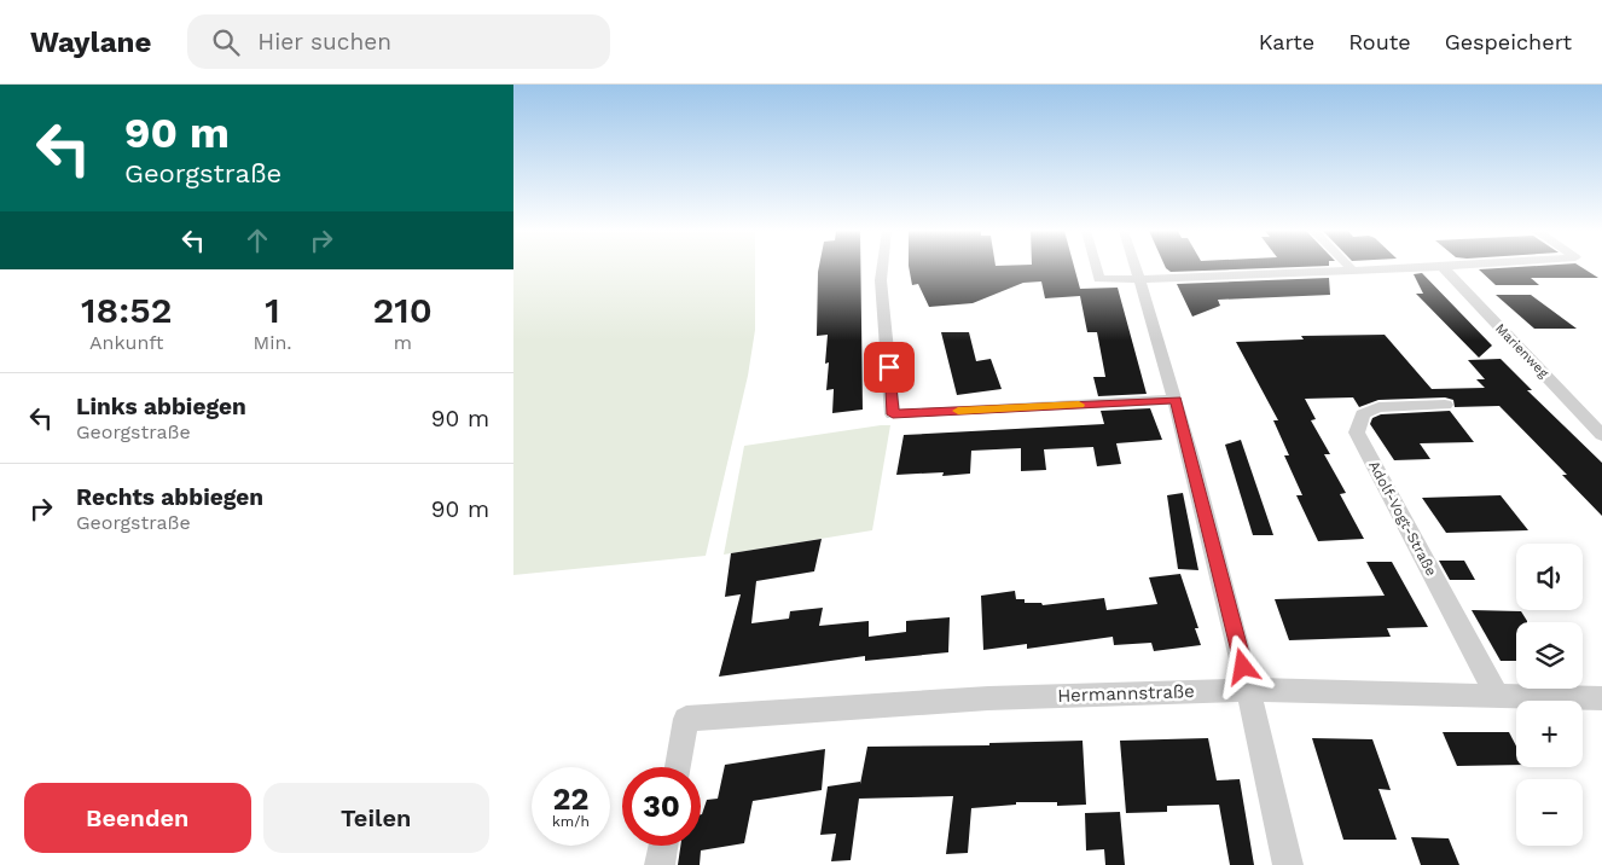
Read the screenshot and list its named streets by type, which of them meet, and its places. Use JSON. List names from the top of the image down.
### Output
{
  "streets": {
    "street": ["Marienweg", "Adolf-Vogt-Straße", "Hermannstraße"]
  },
  "crossings": [
    ["Adolf-Vogt-Straße", "Hermannstraße"]
  ],
  "page": {
    "header": "Waylane",
    "search": "Hier suchen",
    "nav": ["Karte", "Route", "Gespeichert"],
    "turn": ["90 m", "Georgstraße"],
    "eta": [
      "18:52",
      "Ankunft",
      "1",
      "Min.",
      "210",
      "m"
    ],
    "list": [
      {
        "name": "Links abbiegen",
        "note": "Georgstraße",
        "value": "90 m"
      },
      {
        "name": "Rechts abbiegen",
        "note": "Georgstraße",
        "value": "90 m"
      }
    ],
    "map_buttons": ["+", "−"],
    "speed": "22 km/h",
    "limit": "30",
    "buttons": ["Beenden", "Teilen"]
  }
}
